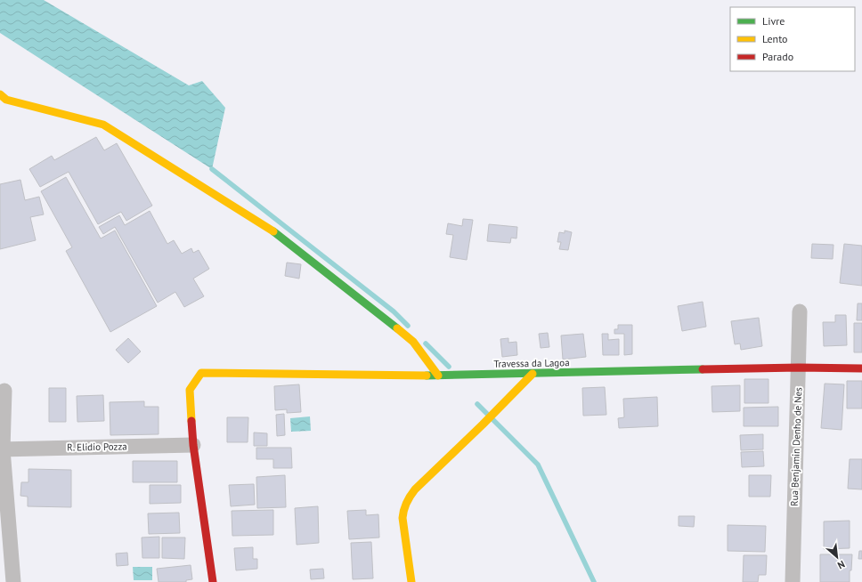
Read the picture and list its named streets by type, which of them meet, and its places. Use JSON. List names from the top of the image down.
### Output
{
  "streets": {
    "street": ["Travessa da Lagoa", "R. Elidio Pozza", "Rua Benjamin Denho de Nes"]
  },
  "crossings": [
    ["Travessa da Lagoa", "R. Elidio Pozza"],
    ["Travessa da Lagoa", "Rua Benjamin Denho de Nes"]
  ],
  "legend": ["Livre", "Lento", "Parado"],
  "north": "bottom right"
}
